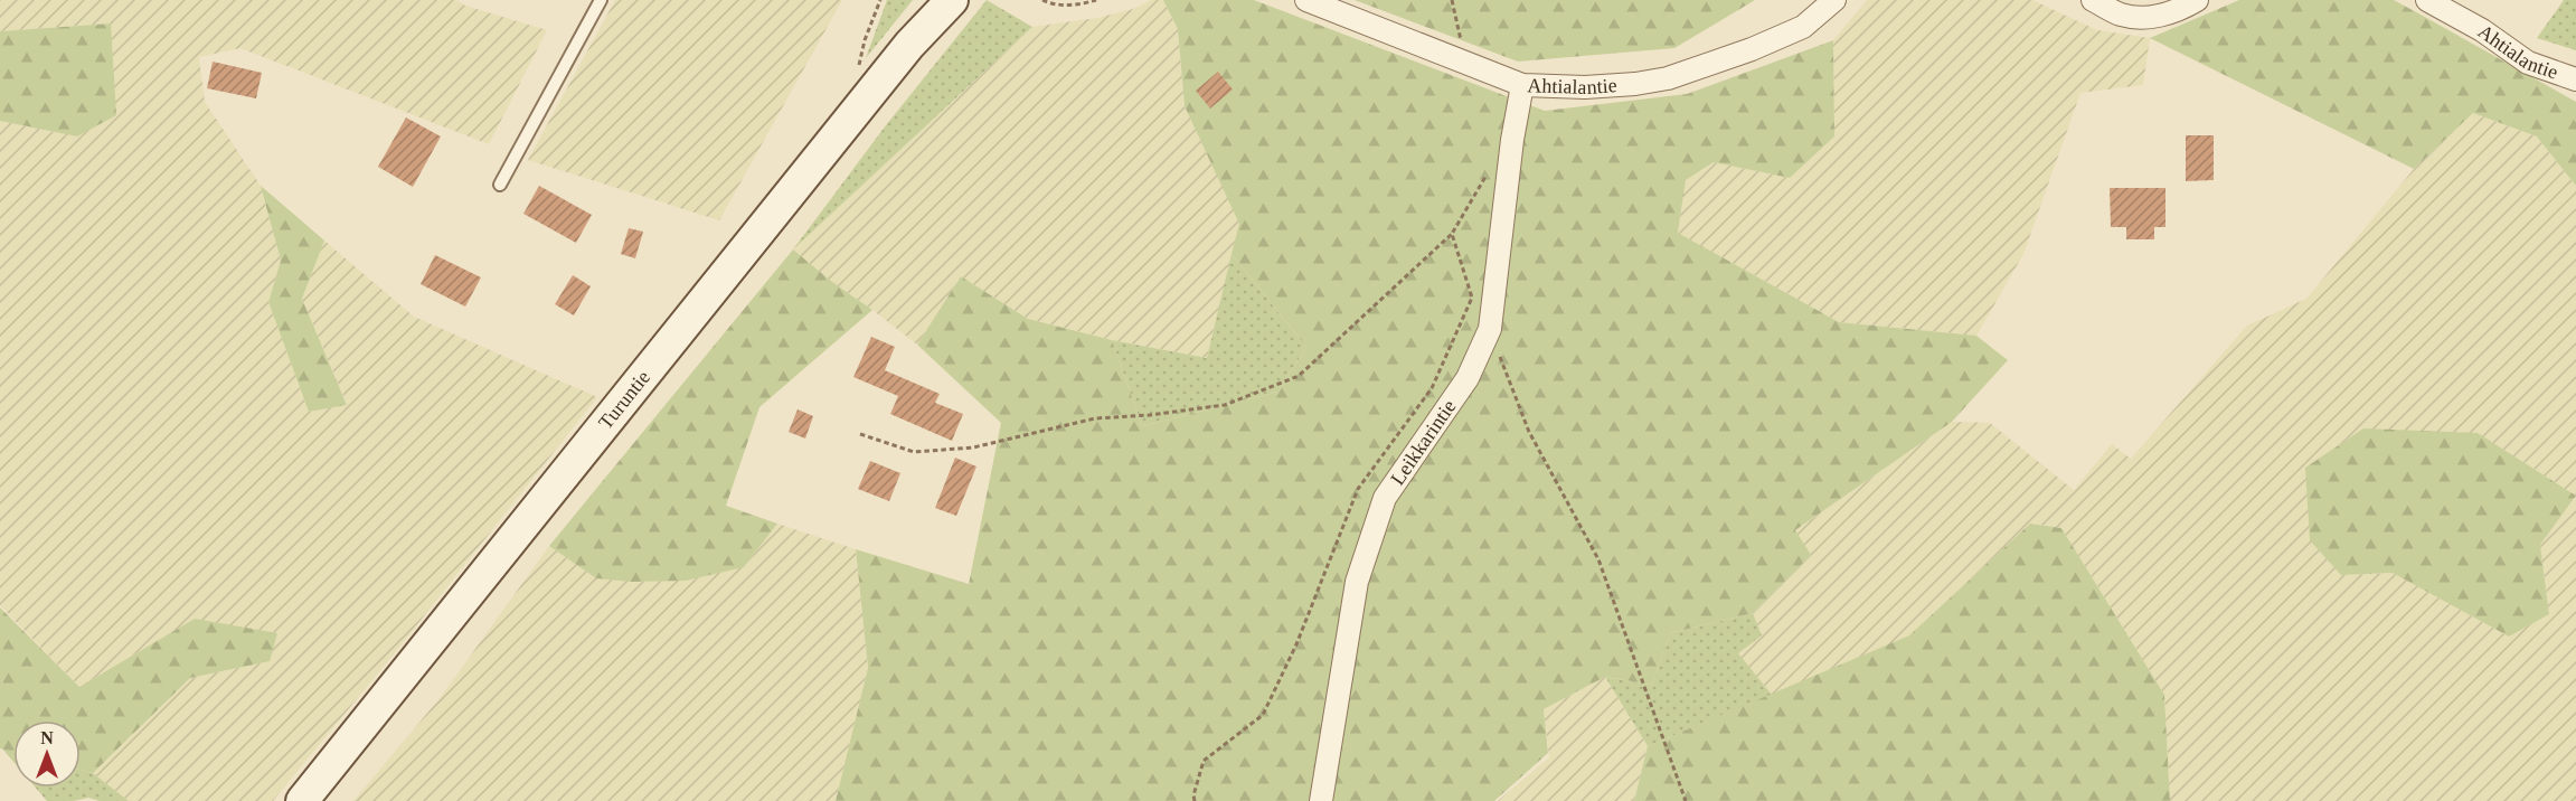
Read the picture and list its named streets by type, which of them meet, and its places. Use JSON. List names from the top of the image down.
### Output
{
  "streets": {
    "main road": ["Turuntie"],
    "street": ["Ahtialantie", "Leikkarintie"]
  },
  "crossings": [
    ["Ahtialantie", "Leikkarintie"]
  ],
  "north": "top"
}
